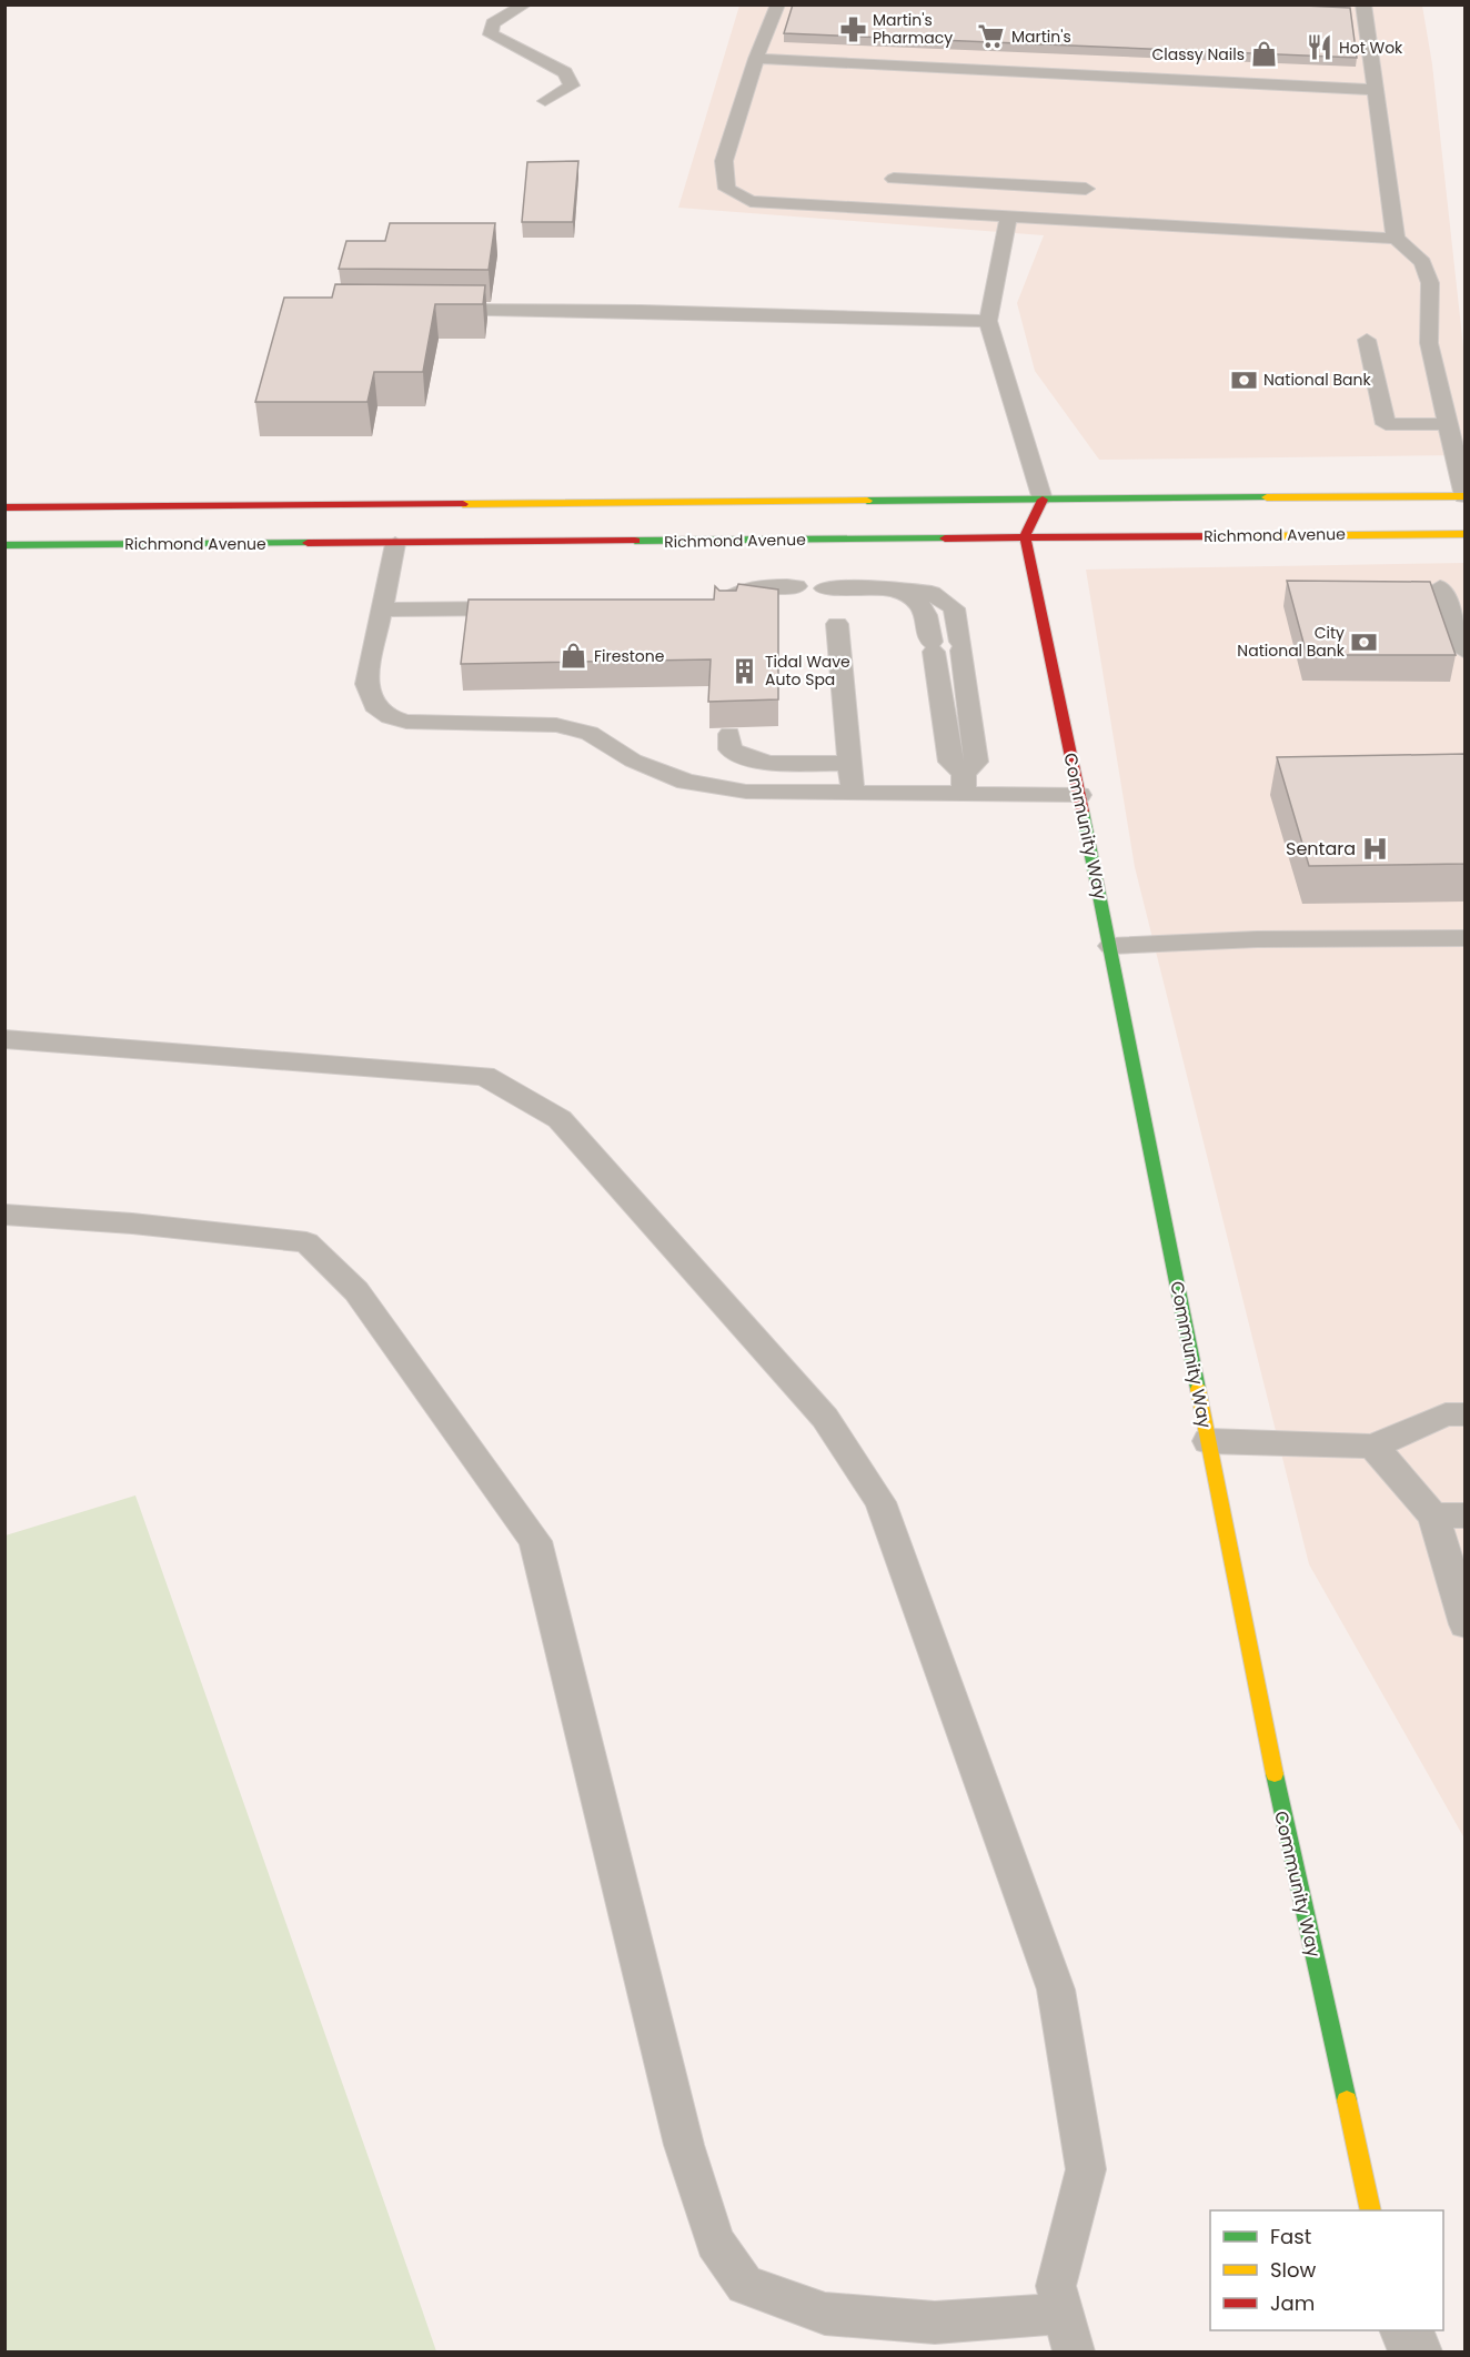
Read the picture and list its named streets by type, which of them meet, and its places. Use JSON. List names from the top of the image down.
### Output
{
  "streets": {
    "main road": ["Richmond Avenue", "Community Way"]
  },
  "crossings": [
    ["Richmond Avenue", "Community Way"]
  ],
  "places": {
    "pharmacy": ["Martin's Pharmacy"],
    "supermarket": ["Martin's"],
    "restaurant": ["Hot Wok"],
    "shop": ["Classy Nails", "Firestone"],
    "bank": ["National Bank", "City National Bank"],
    "building": ["Tidal Wave Auto Spa"],
    "hospital": ["Sentara"]
  },
  "legend": ["Fast", "Slow", "Jam"]
}
